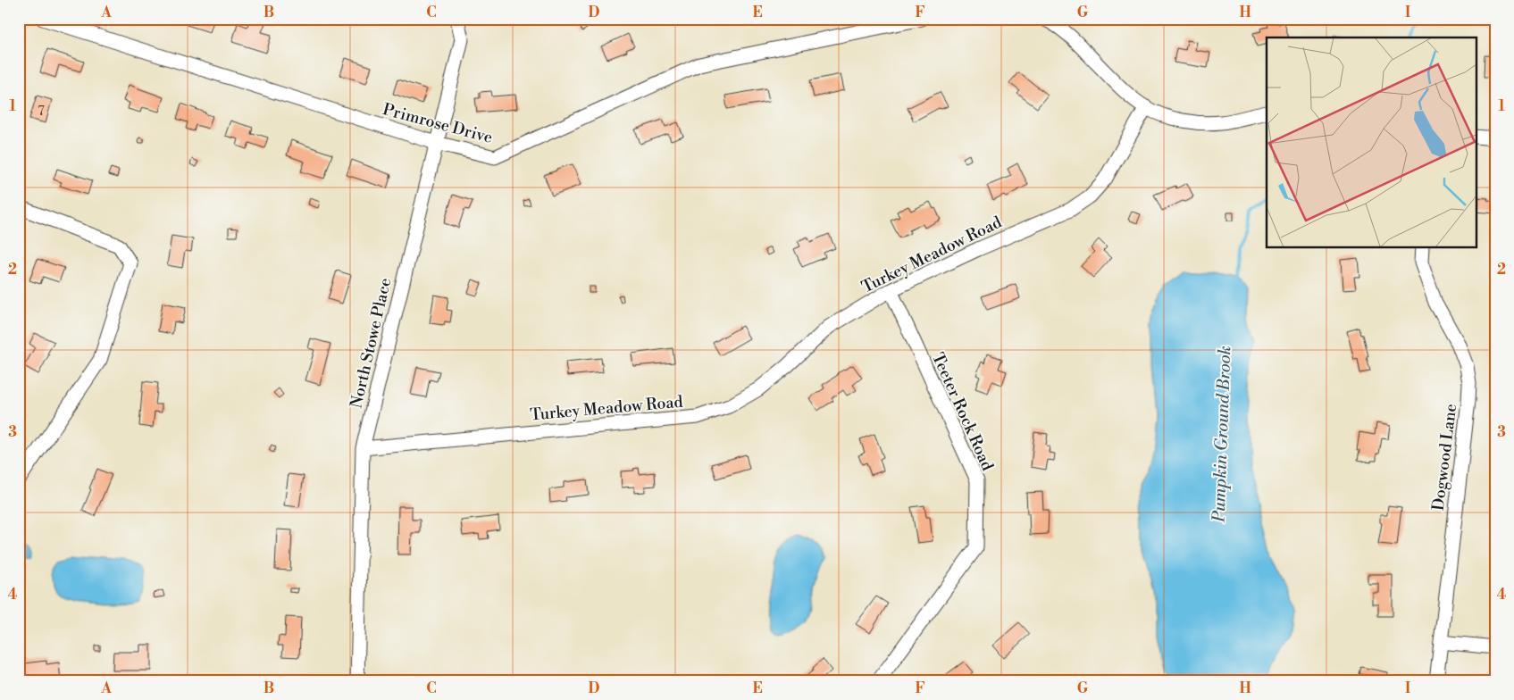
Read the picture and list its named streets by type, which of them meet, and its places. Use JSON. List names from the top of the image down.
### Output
{
  "streets": {
    "street": [
      "Primrose Drive",
      "Turkey Meadow Road",
      "North Stowe Place",
      "Teeter Rock Road",
      "Dogwood Lane"
    ]
  },
  "crossings": [
    ["Primrose Drive", "North Stowe Place"],
    ["Turkey Meadow Road", "North Stowe Place"],
    ["Turkey Meadow Road", "Teeter Rock Road"]
  ],
  "water": ["Pumpkin Ground Brook"],
  "house_numbers": ["7"],
  "grid": {
    "columns": [
      "A",
      "B",
      "C",
      "D",
      "E",
      "F",
      "G",
      "H",
      "I"
    ],
    "rows": [
      "1",
      "2",
      "3",
      "4"
    ]
  }
}
